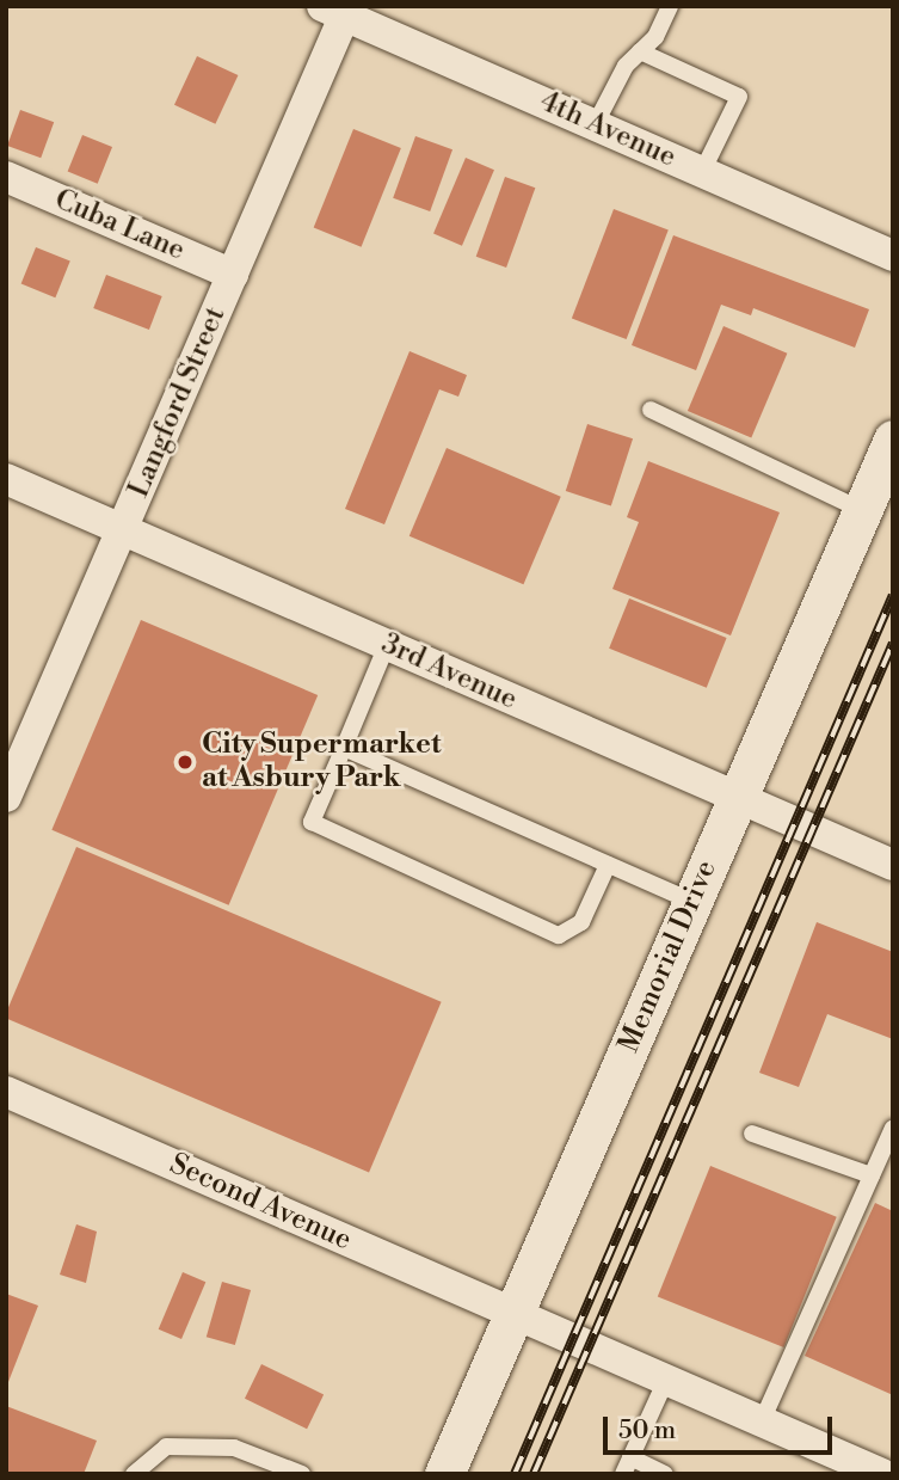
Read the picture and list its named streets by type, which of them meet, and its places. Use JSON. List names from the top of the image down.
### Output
{
  "streets": {
    "street": [
      "4th Avenue",
      "Cuba Lane",
      "Langford Street",
      "3rd Avenue",
      "Memorial Drive",
      "Second Avenue"
    ]
  },
  "crossings": [
    ["4th Avenue", "Langford Street"],
    ["Cuba Lane", "Langford Street"],
    ["Langford Street", "3rd Avenue"],
    ["3rd Avenue", "Memorial Drive"],
    ["Memorial Drive", "Second Avenue"]
  ],
  "places": ["City Supermarket at Asbury Park"],
  "scale_bar": "50 m"
}
